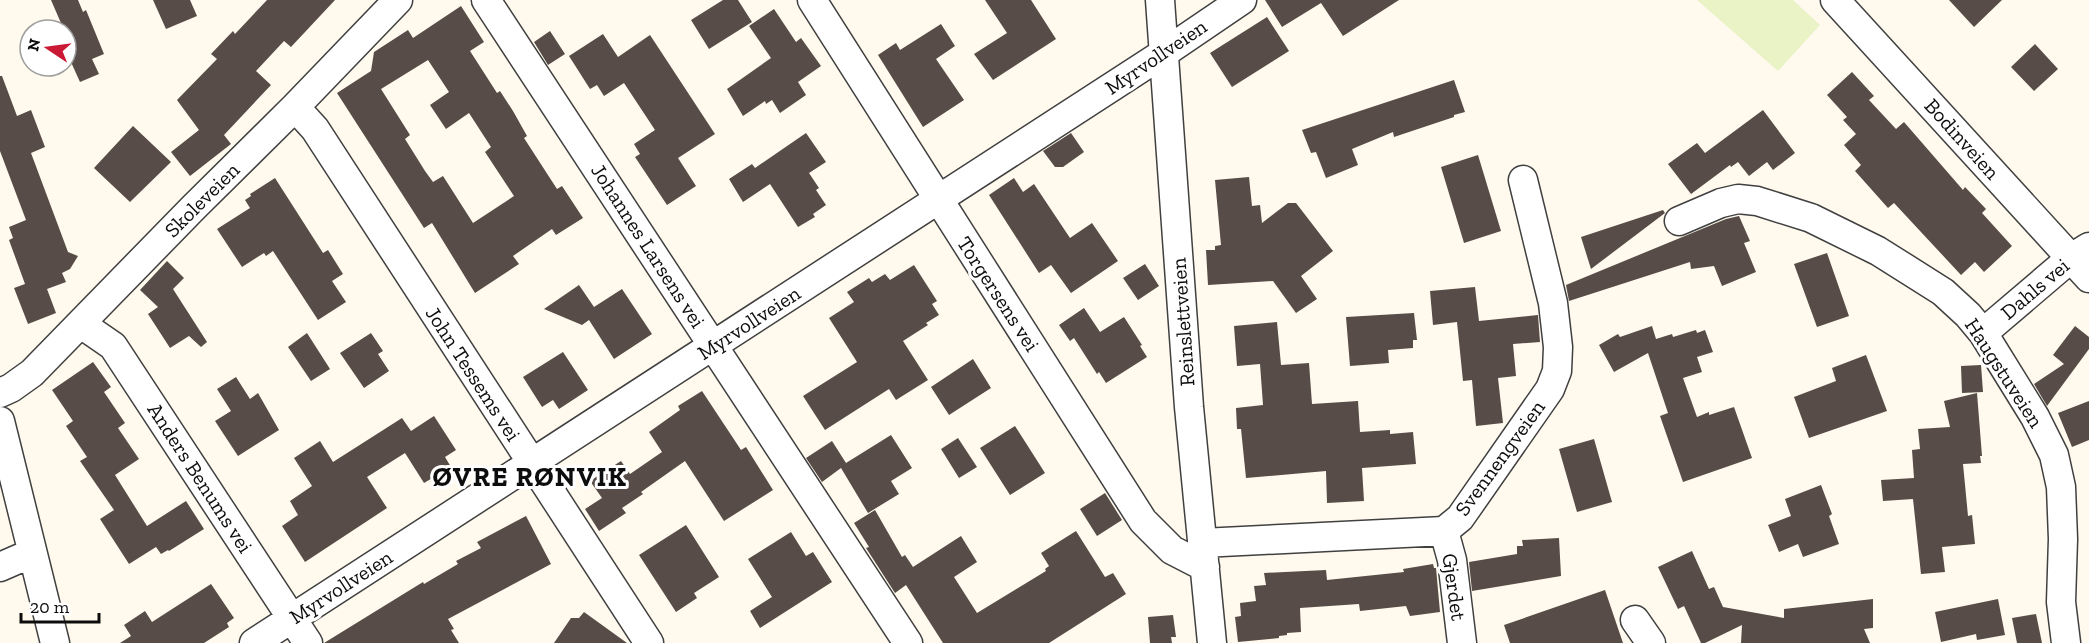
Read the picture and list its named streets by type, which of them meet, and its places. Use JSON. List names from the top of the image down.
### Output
{
  "streets": {
    "street": [
      "Myrvollveien",
      "Bodinveien",
      "Skoleveien",
      "Johannes Larsens vei",
      "Dahls vei",
      "Torgersens vei",
      "Reinslettveien",
      "Haugstuveien",
      "John Tessems vei",
      "Svennengveien",
      "Anders Benums vei",
      "Gjerdet"
    ]
  },
  "crossings": [
    ["Myrvollveien", "Johannes Larsens vei"],
    ["Myrvollveien", "Torgersens vei"],
    ["Myrvollveien", "Reinslettveien"],
    ["Myrvollveien", "John Tessems vei"],
    ["Myrvollveien", "Anders Benums vei"],
    ["Bodinveien", "Dahls vei"],
    ["Skoleveien", "John Tessems vei"],
    ["Skoleveien", "Anders Benums vei"],
    ["Dahls vei", "Haugstuveien"],
    ["Torgersens vei", "Reinslettveien"],
    ["Torgersens vei", "Svennengveien"],
    ["Reinslettveien", "Svennengveien"],
    ["Svennengveien", "Gjerdet"]
  ],
  "districts": ["ØVRE RØNVIK"],
  "scale_bar": "20 m",
  "north": "left"
}
